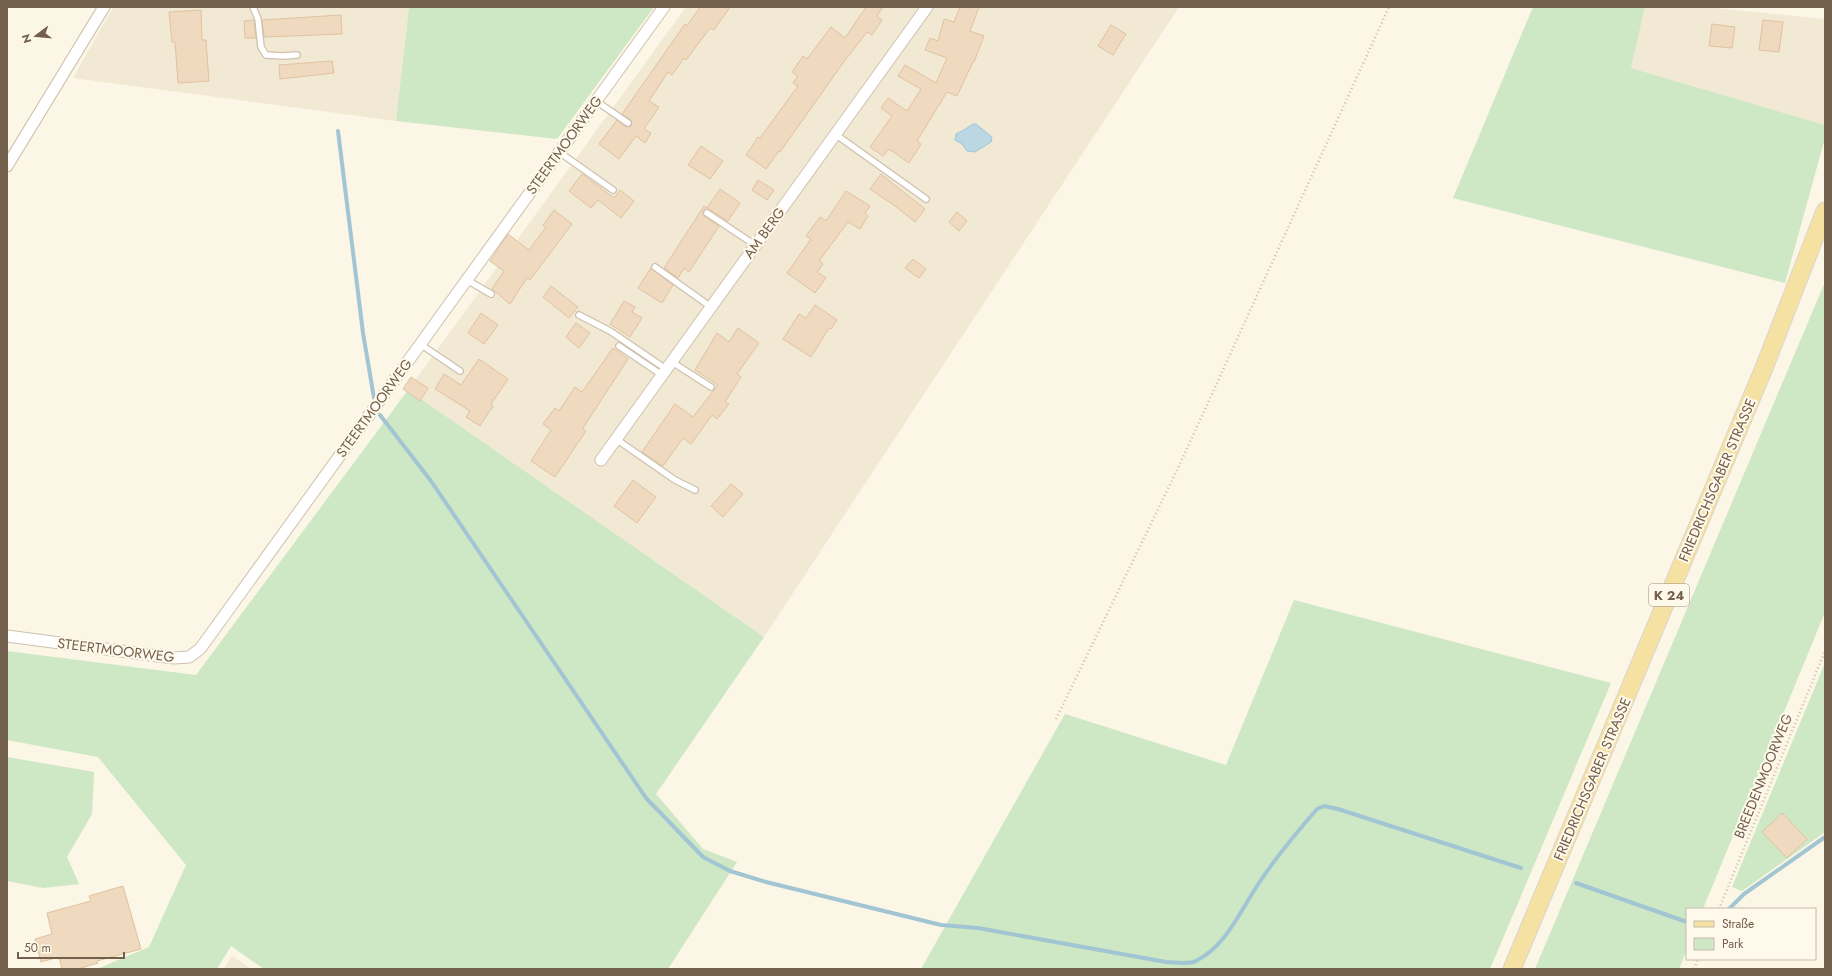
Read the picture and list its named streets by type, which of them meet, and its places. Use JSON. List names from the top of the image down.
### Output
{
  "streets": {
    "main road": ["FRIEDRICHSGABER STRASSE", "K 24"],
    "street": ["STEERTMOORWEG", "AM BERG"],
    "path": ["BREEDENMOORWEG"]
  },
  "legend": ["Straße", "Park"],
  "scale_bar": "50 m",
  "north": "left"
}
